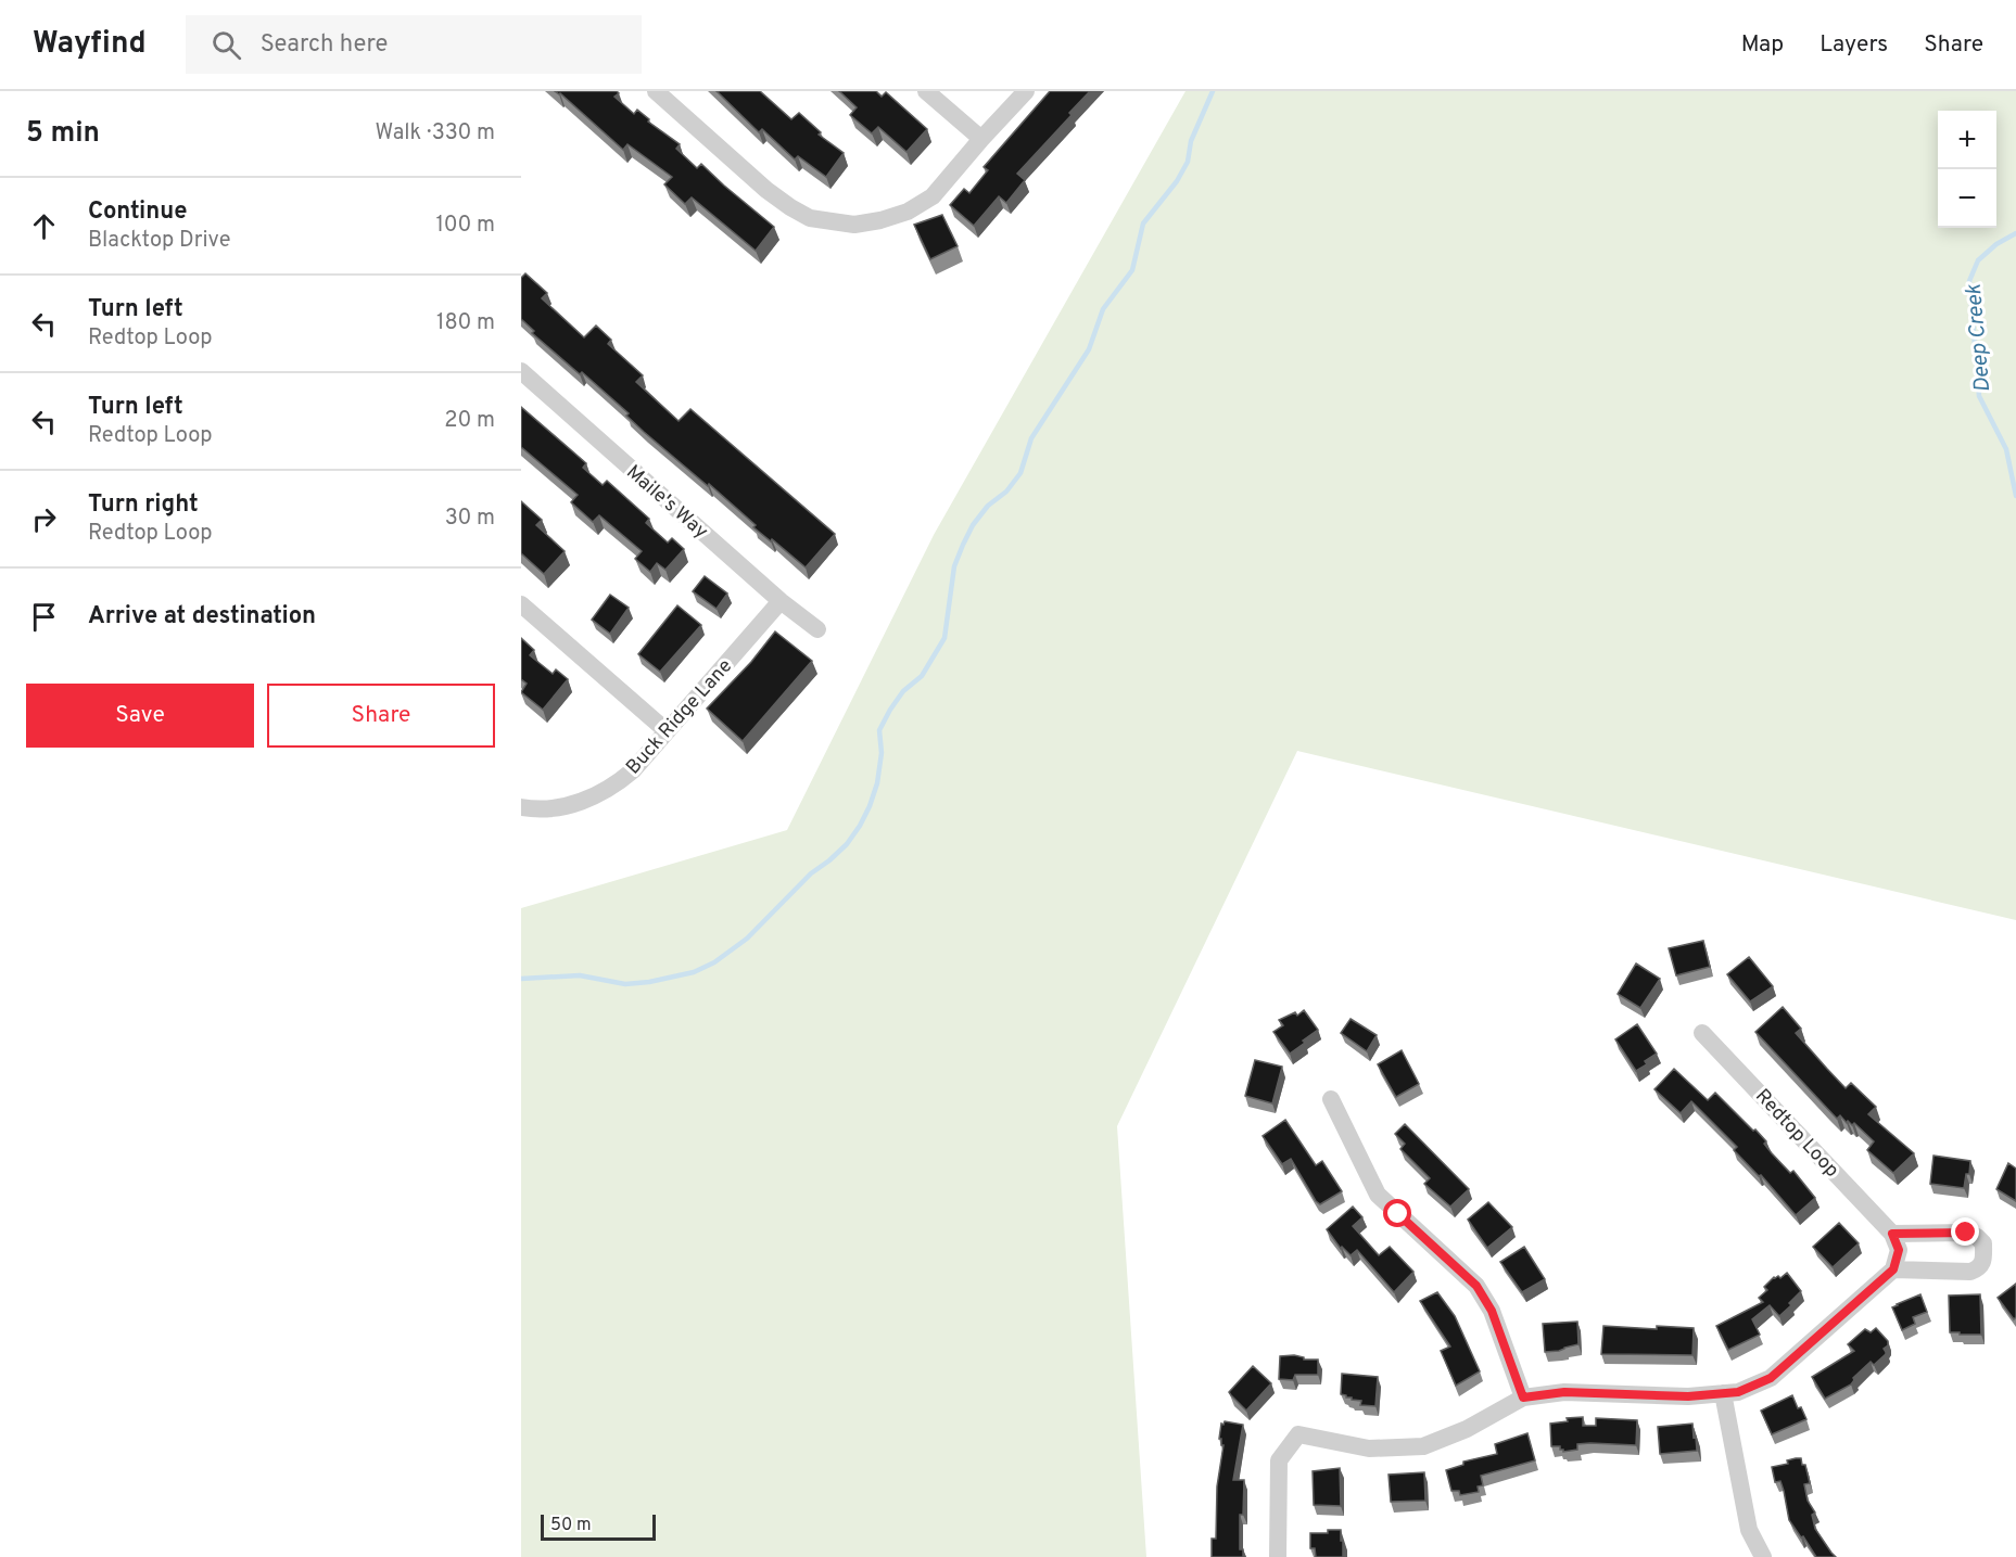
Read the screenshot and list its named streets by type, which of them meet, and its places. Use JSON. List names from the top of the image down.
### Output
{
  "streets": {
    "street": ["Maile's Way", "Buck Ridge Lane", "Redtop Loop"]
  },
  "crossings": [
    ["Maile's Way", "Buck Ridge Lane"]
  ],
  "water": ["Deep Creek"],
  "scale_bar": "50 m",
  "page": {
    "header": "Wayfind",
    "search": "Search here",
    "nav": ["Map", "Layers", "Share"],
    "heading": ["5 min", "Walk · 330 m"],
    "map_buttons": ["+", "−"],
    "list": [
      ["Continue", "Blacktop Drive", "100 m"],
      ["Turn left", "Redtop Loop", "180 m"],
      ["Turn left", "Redtop Loop", "20 m"],
      ["Turn right", "Redtop Loop", "30 m"],
      "Arrive at destination"
    ],
    "buttons": ["Save", "Share"],
    "scale": "50 m"
  }
}
